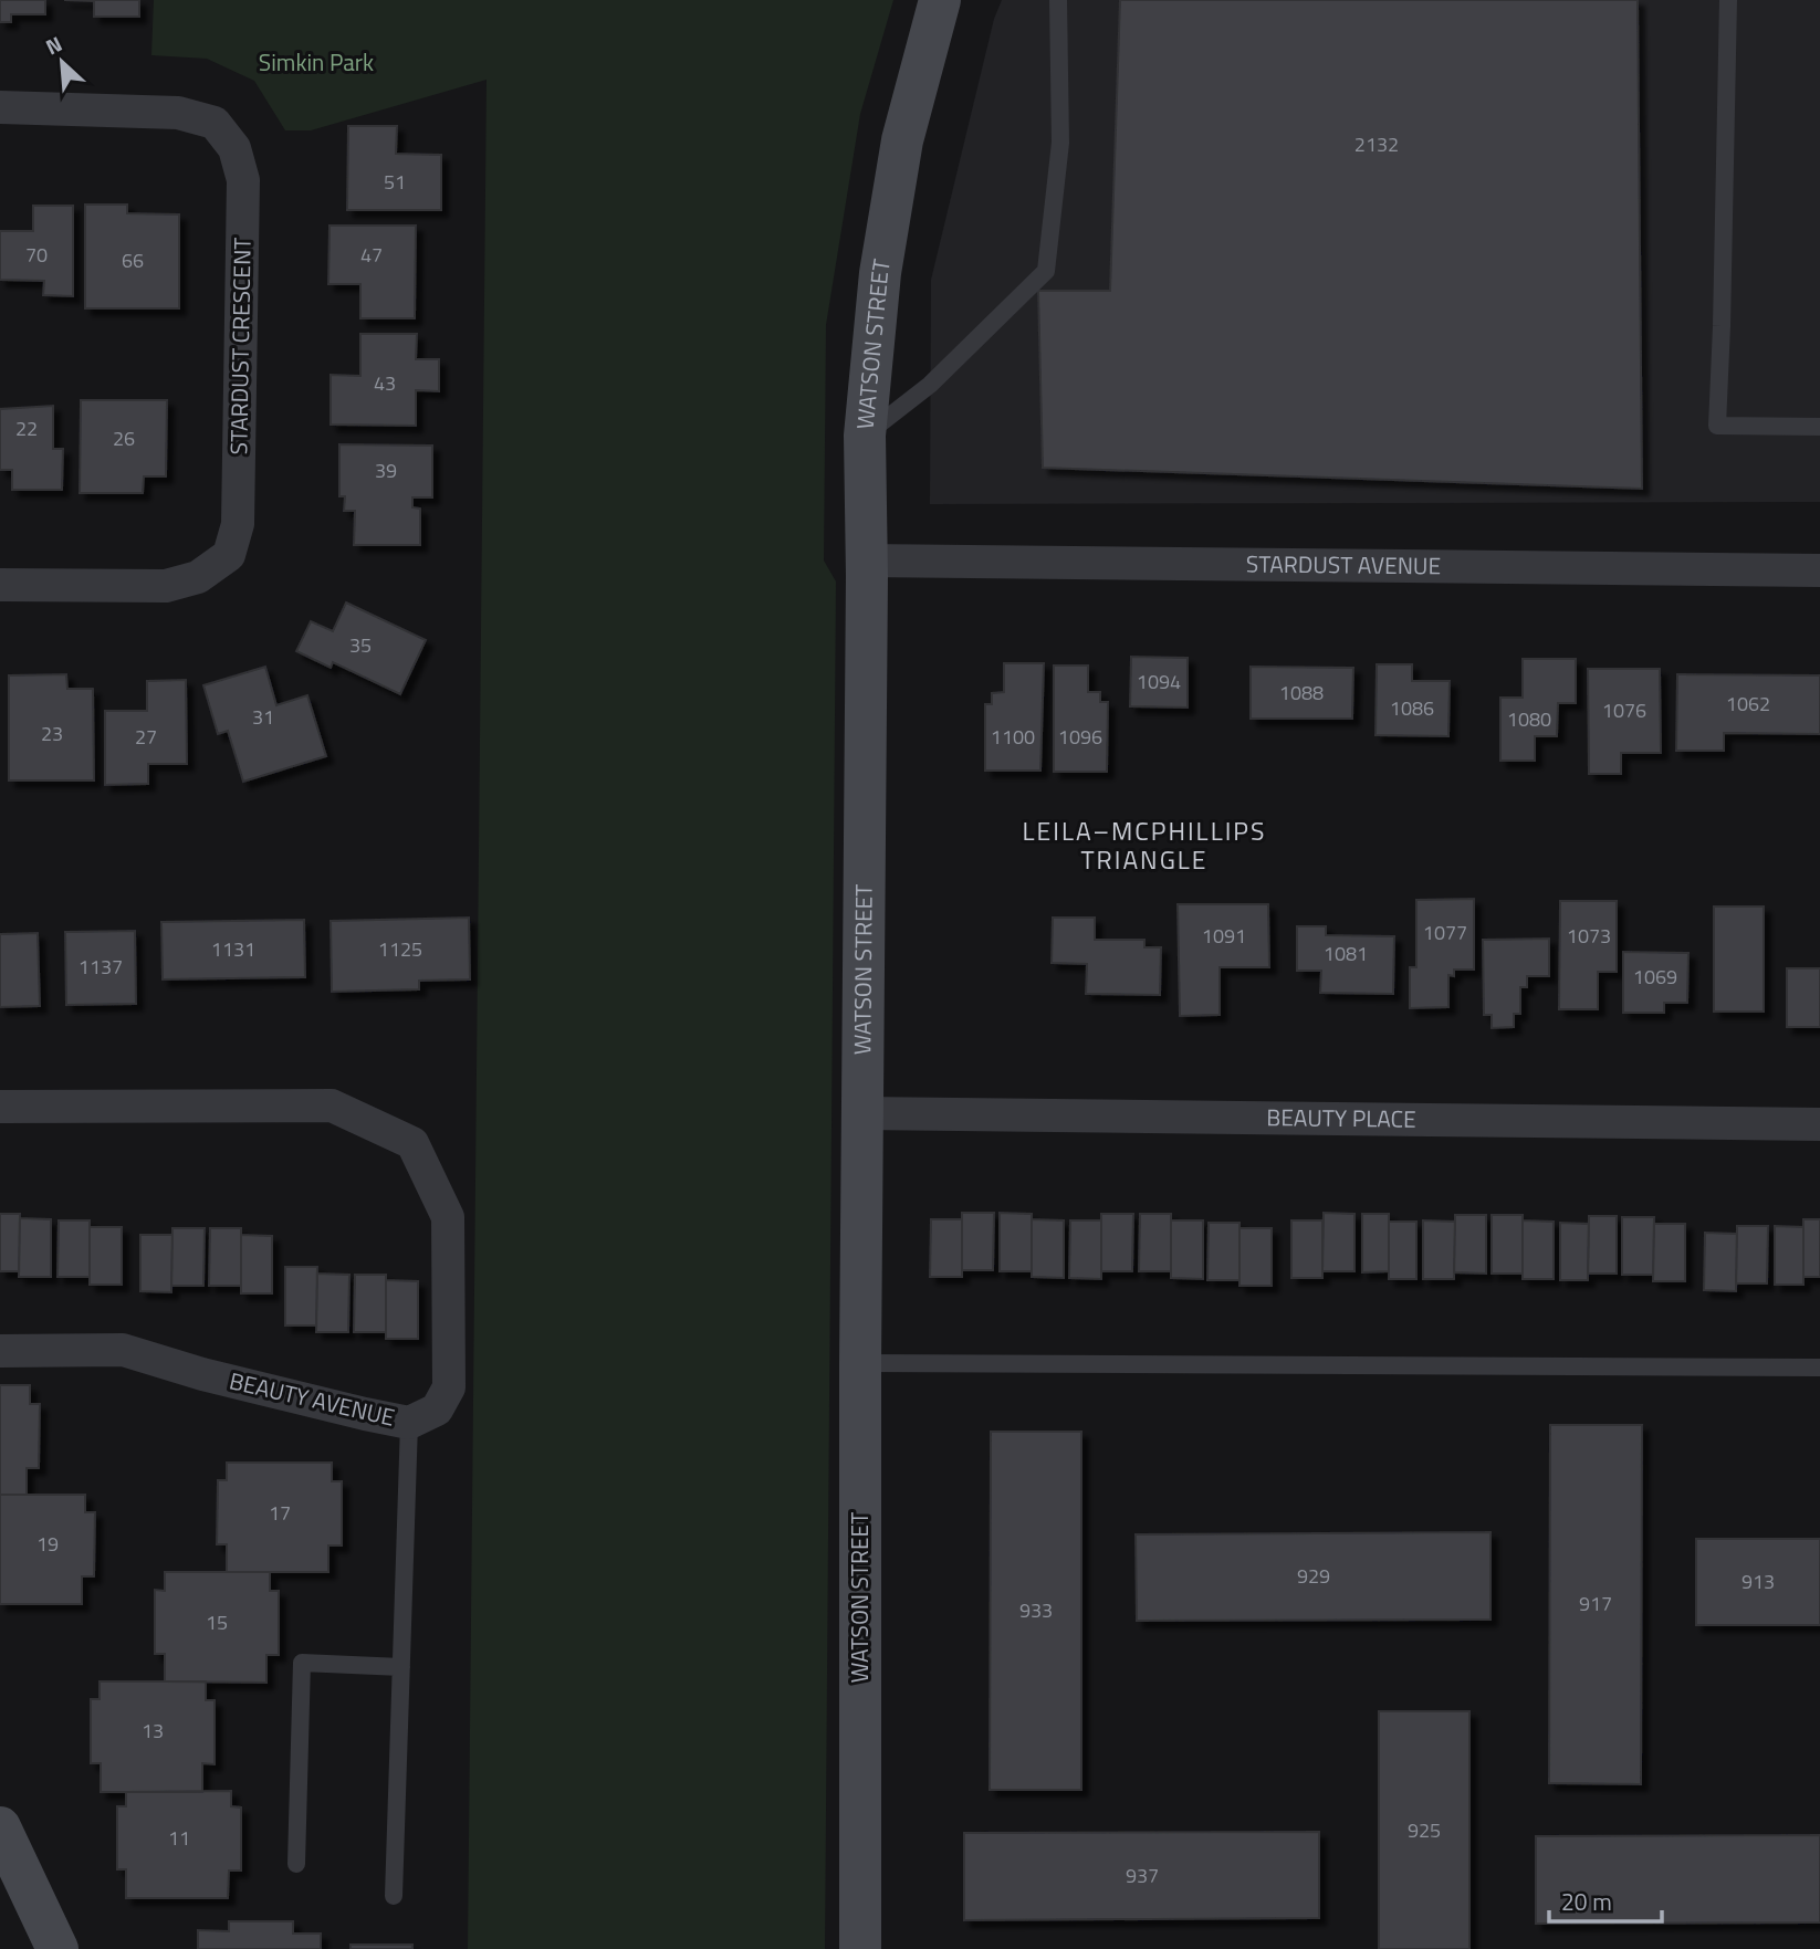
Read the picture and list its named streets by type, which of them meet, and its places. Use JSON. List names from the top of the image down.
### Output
{
  "streets": {
    "street": [
      "WATSON STREET",
      "STARDUST CRESCENT",
      "STARDUST AVENUE",
      "BEAUTY PLACE",
      "BEAUTY AVENUE"
    ]
  },
  "crossings": [
    ["WATSON STREET", "STARDUST AVENUE"],
    ["WATSON STREET", "BEAUTY PLACE"]
  ],
  "districts": ["LEILA–MCPHILLIPS TRIANGLE"],
  "parks": ["Simkin Park"],
  "house_numbers": [
    "2132",
    "51",
    "70",
    "47",
    "66",
    "43",
    "22",
    "26",
    "39",
    "35",
    "1094",
    "1088",
    "1062",
    "1086",
    "1076",
    "31",
    "1080",
    "23",
    "27",
    "1100",
    "1096",
    "1077",
    "1091",
    "1073",
    "1131",
    "1125",
    "1081",
    "1137",
    "1069",
    "17",
    "19",
    "929",
    "913",
    "917",
    "933",
    "15",
    "13",
    "925",
    "11",
    "937"
  ],
  "scale_bar": "20 m",
  "north": "top left"
}
